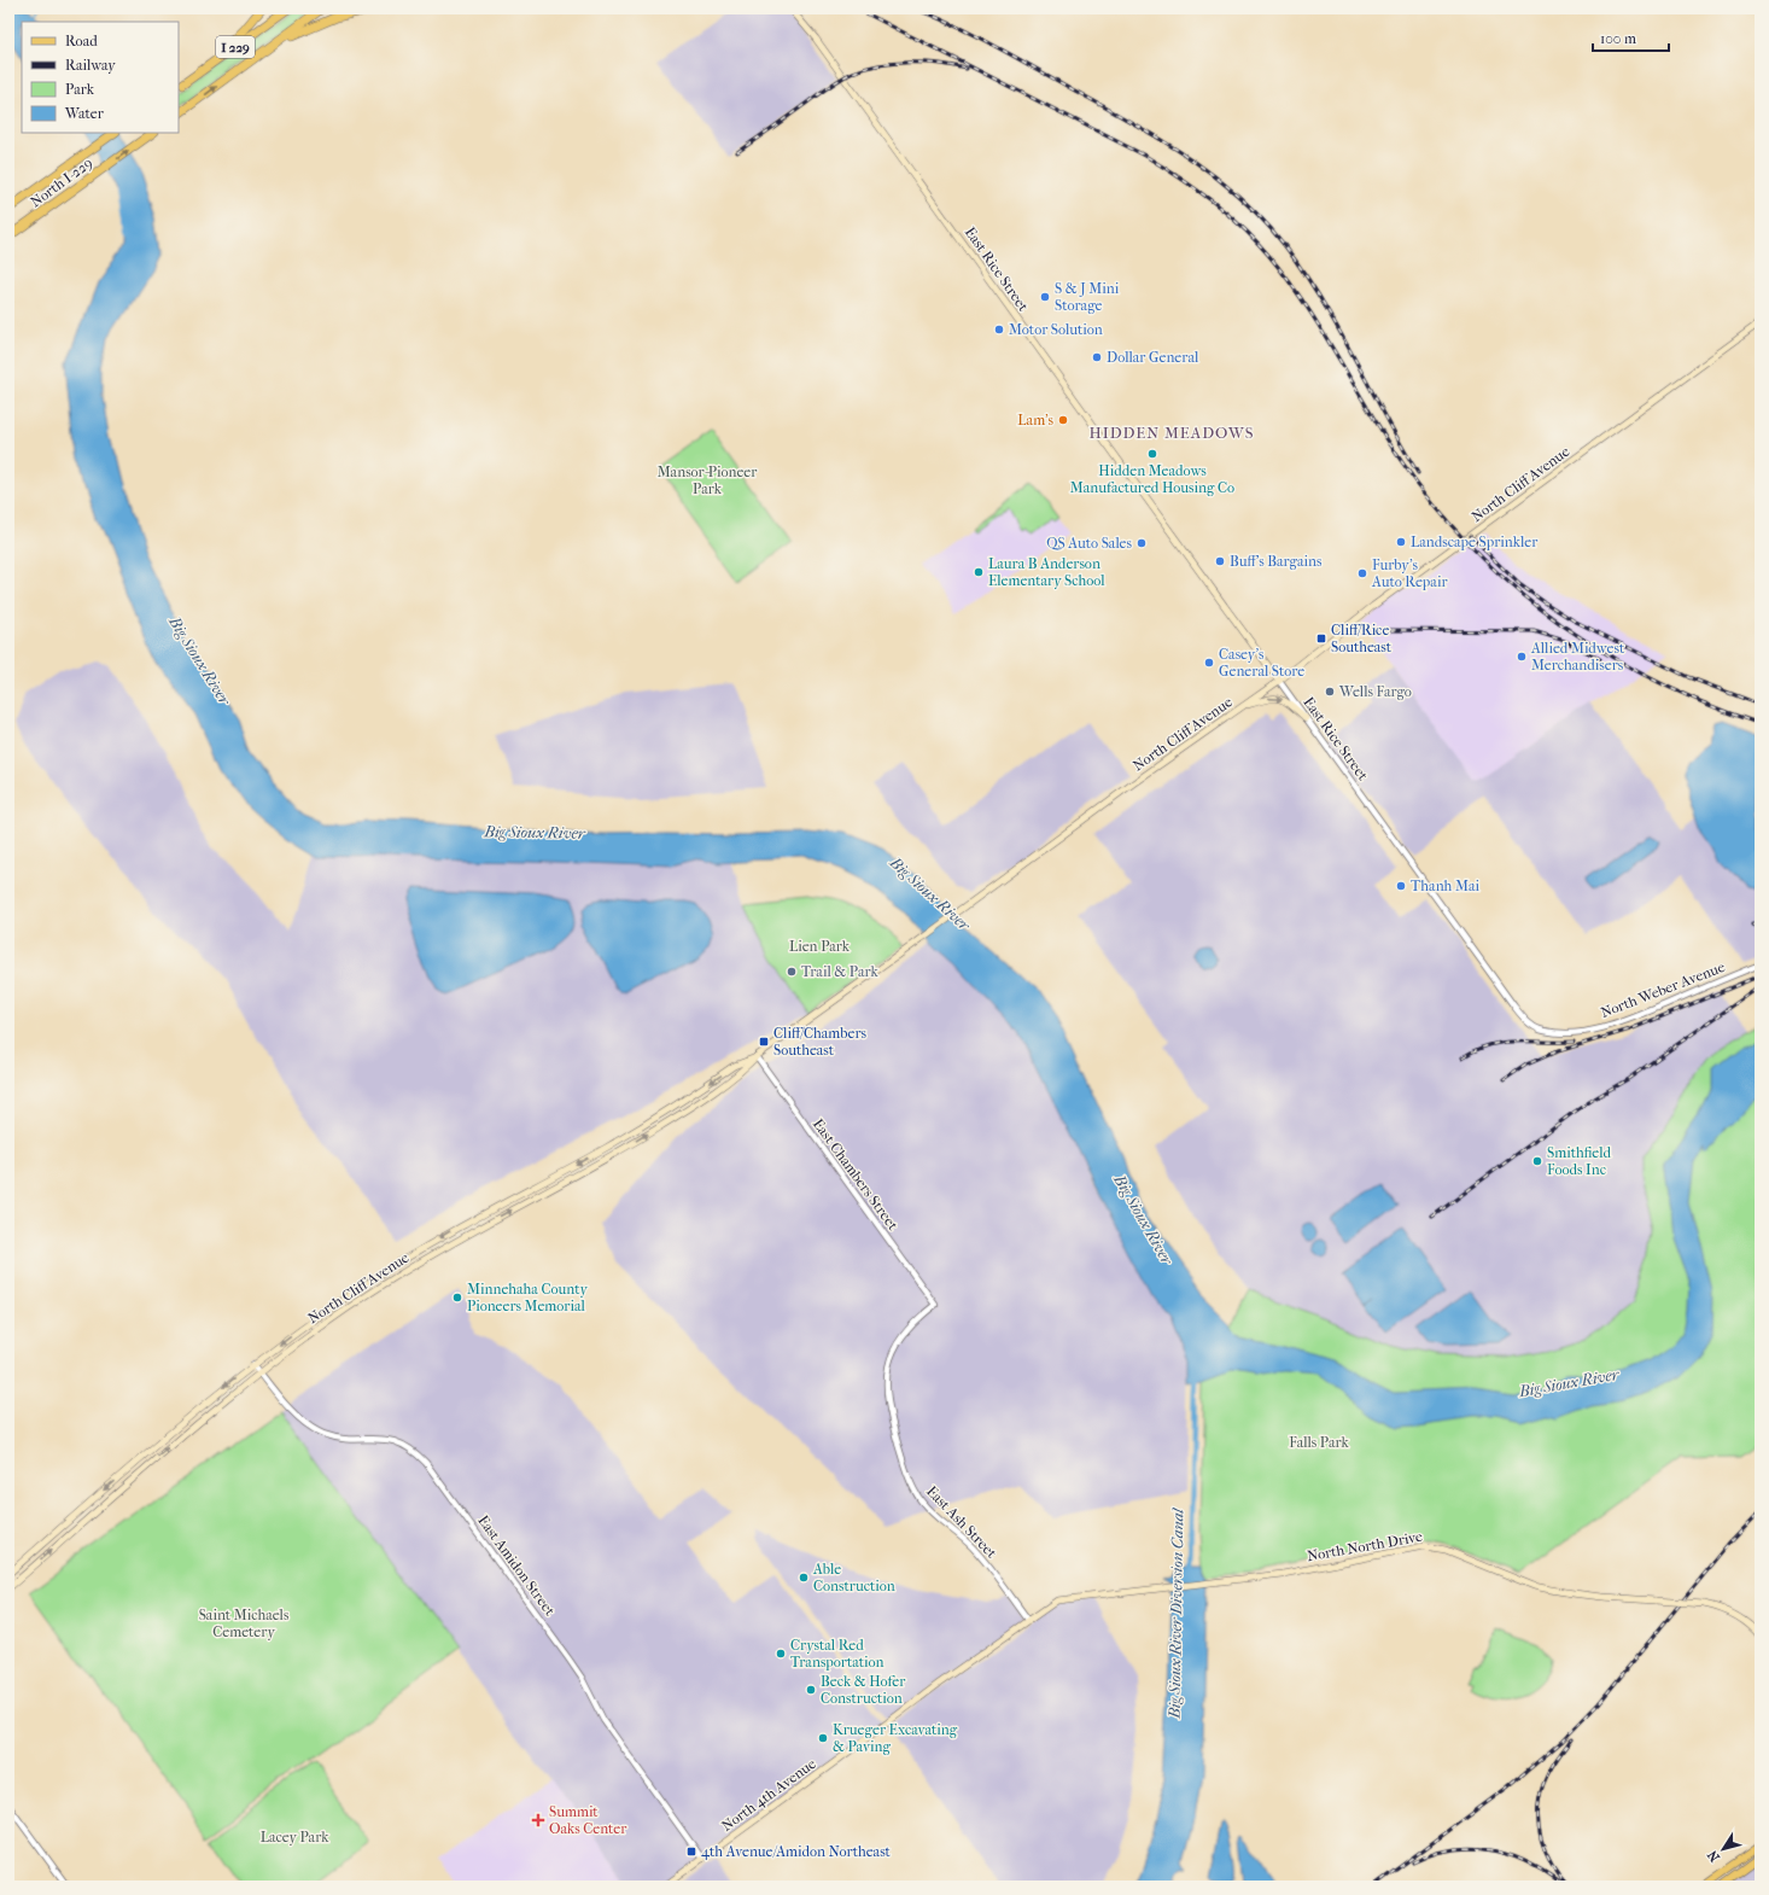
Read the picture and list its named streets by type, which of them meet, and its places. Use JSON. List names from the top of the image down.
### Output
{
  "streets": {
    "highway": ["I 229", "North I-229"],
    "main road": [
      "East Rice Street",
      "North Cliff Avenue",
      "North North Drive",
      "North 4th Avenue"
    ],
    "street": [
      "North Weber Avenue",
      "East Chambers Street",
      "East Ash Street",
      "East Amidon Street"
    ]
  },
  "crossings": [
    ["East Rice Street", "North Cliff Avenue"],
    ["East Rice Street", "North Weber Avenue"],
    ["North Cliff Avenue", "East Chambers Street"],
    ["North Cliff Avenue", "East Amidon Street"],
    ["East Chambers Street", "East Ash Street"],
    ["East Ash Street", "North North Drive"],
    ["East Ash Street", "North 4th Avenue"],
    ["North North Drive", "North 4th Avenue"],
    ["East Amidon Street", "North 4th Avenue"]
  ],
  "districts": ["HIDDEN MEADOWS"],
  "water": ["Big Sioux River", "Big Sioux River Diversion Canal"],
  "parks": [
    "Mansor-Pioneer Park",
    "Lien Park",
    "Falls Park",
    "Saint Michaels Cemetery",
    "Lacey Park"
  ],
  "places": {
    "other": [
      "S & J Mini Storage",
      "Motor Solution",
      "Dollar General",
      "Lam's",
      "Hidden Meadows Manufactured Housing Co",
      "Landscape Sprinkler",
      "QS Auto Sales",
      "Buff's Bargains",
      "Laura B Anderson Elementary School",
      "Furby's Auto Repair",
      "Allied Midwest Merchandisers",
      "Casey's General Store",
      "Wells Fargo",
      "Thanh Mai",
      "Trail & Park",
      "Smithfield Foods Inc",
      "Minnehaha County Pioneers Memorial",
      "Able Construction",
      "Crystal Red Transportation",
      "Beck & Hofer Construction",
      "Krueger Excavating & Paving"
    ],
    "transit": ["Cliff/Rice Southeast", "Cliff/Chambers Southeast", "4th Avenue/Amidon Northeast"],
    "health": ["Summit Oaks Center"]
  },
  "legend": [
    "Road",
    "Railway",
    "Park",
    "Water"
  ],
  "scale_bar": "100 m",
  "north": "bottom left"
}
